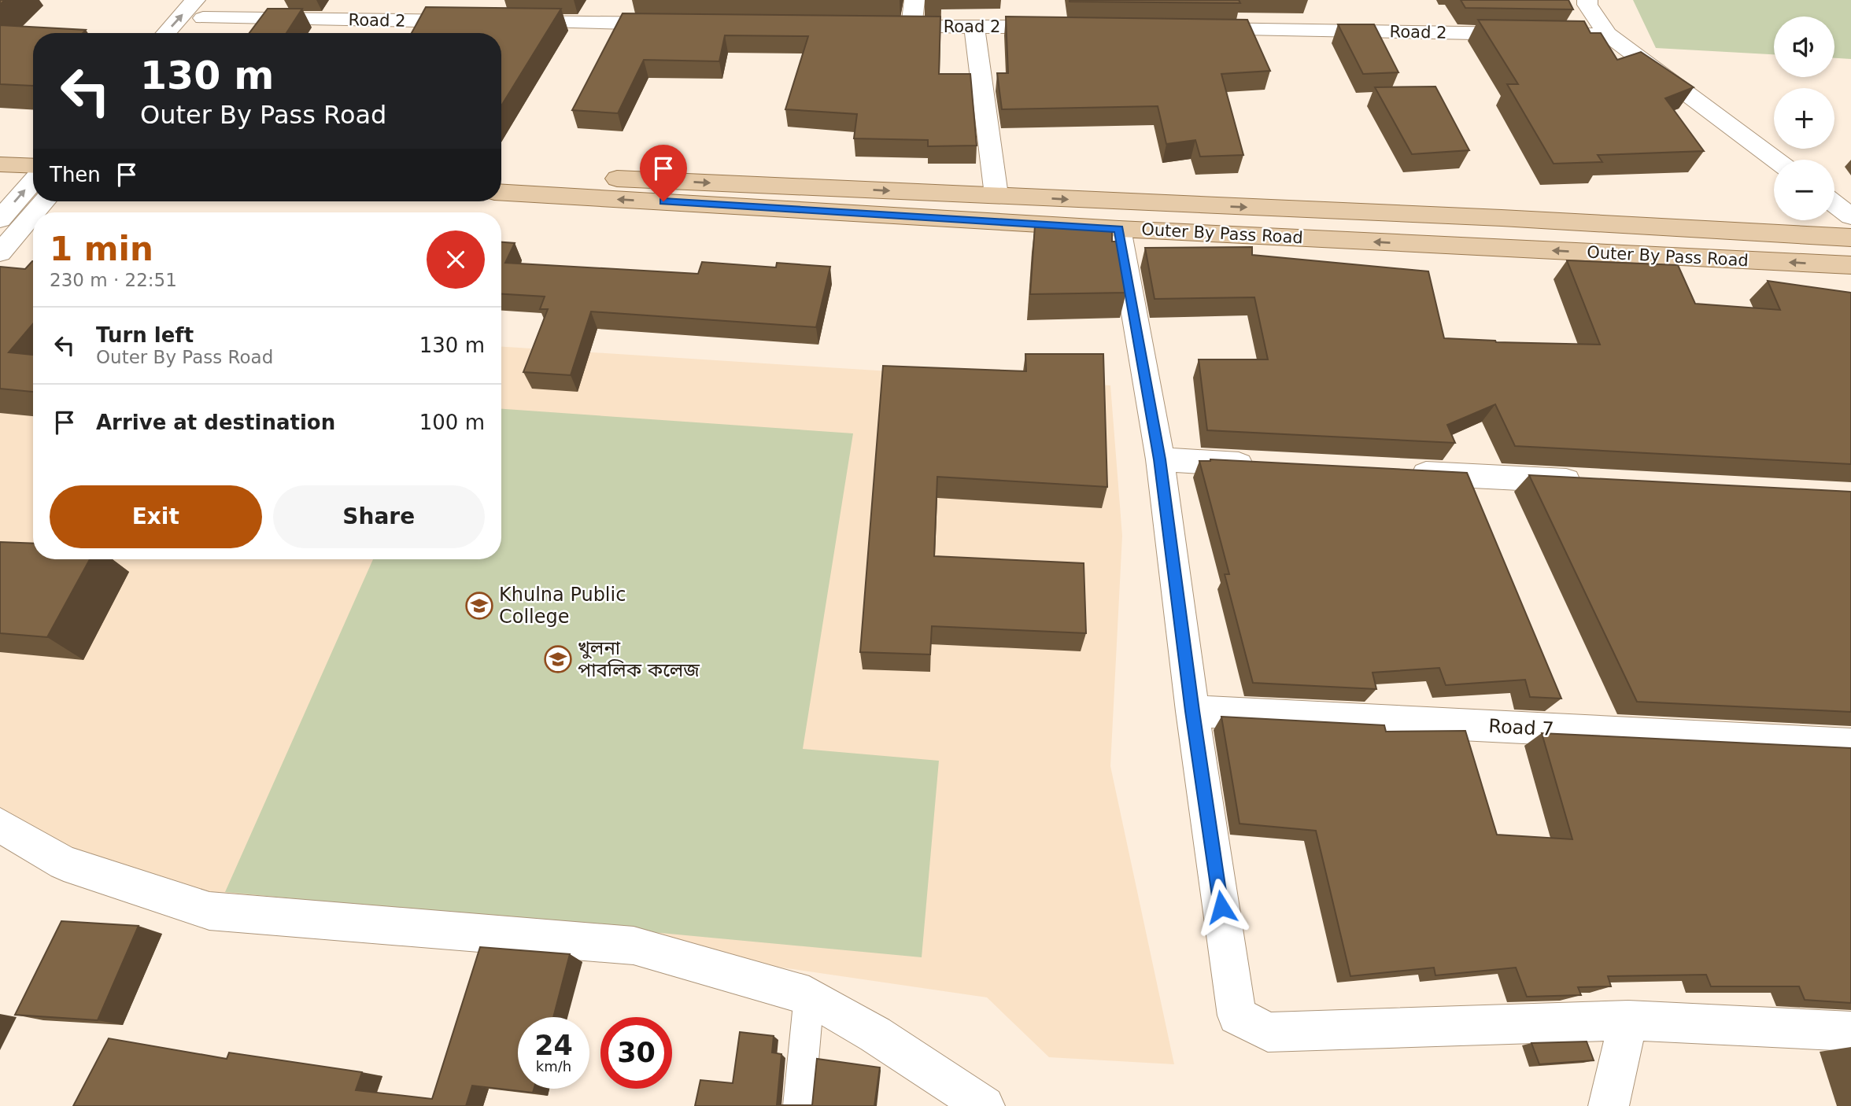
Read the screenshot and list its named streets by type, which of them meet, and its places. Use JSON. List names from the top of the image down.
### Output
{
  "streets": {
    "main road": ["Outer By Pass Road"],
    "street": ["Road 2", "Road 7"]
  },
  "places": {
    "school or university": ["Khulna Public College", "খুলনা পাবলিক কলেজ"]
  },
  "page": {
    "map_buttons": ["+", "−"],
    "turn": ["130 m", "Outer By Pass Road"],
    "then": "Then",
    "heading": ["1 min", "230 m · 22:51"],
    "list": [
      {
        "name": "Turn left",
        "note": "Outer By Pass Road",
        "value": "130 m"
      },
      {
        "name": "Arrive at destination",
        "value": "100 m"
      }
    ],
    "buttons": ["Exit", "Share"],
    "speed": "24 km/h",
    "limit": "30"
  }
}
